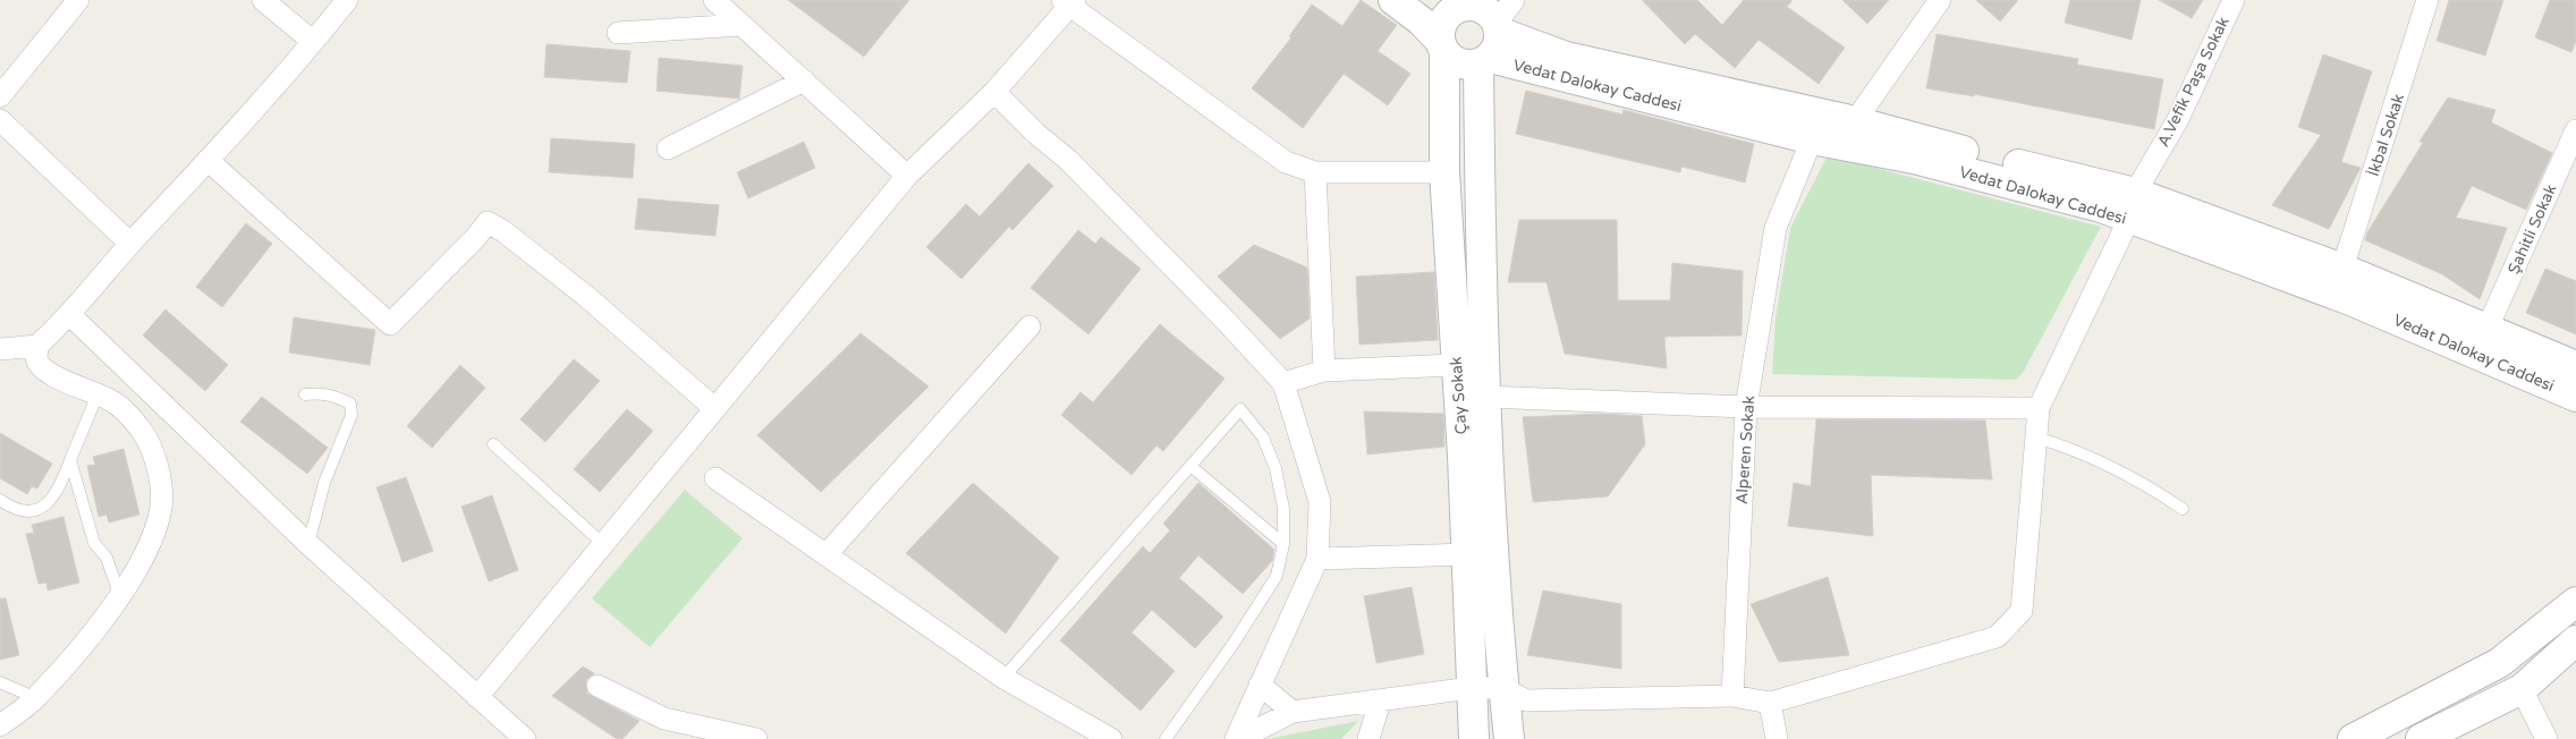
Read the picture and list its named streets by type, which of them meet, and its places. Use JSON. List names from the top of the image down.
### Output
{
  "streets": {
    "main road": ["Vedat Dalokay Caddesi", "Çay Sokak"],
    "street": [
      "A.Vefik Paşa Sokak",
      "İkbal Sokak",
      "Şahitli Sokak",
      "Alperen Sokak"
    ]
  },
  "crossings": [
    ["A.Vefik Paşa Sokak", "Vedat Dalokay Caddesi"],
    ["Vedat Dalokay Caddesi", "İkbal Sokak"],
    ["Vedat Dalokay Caddesi", "Şahitli Sokak"],
    ["Vedat Dalokay Caddesi", "Çay Sokak"],
    ["Vedat Dalokay Caddesi", "Alperen Sokak"]
  ]
}
